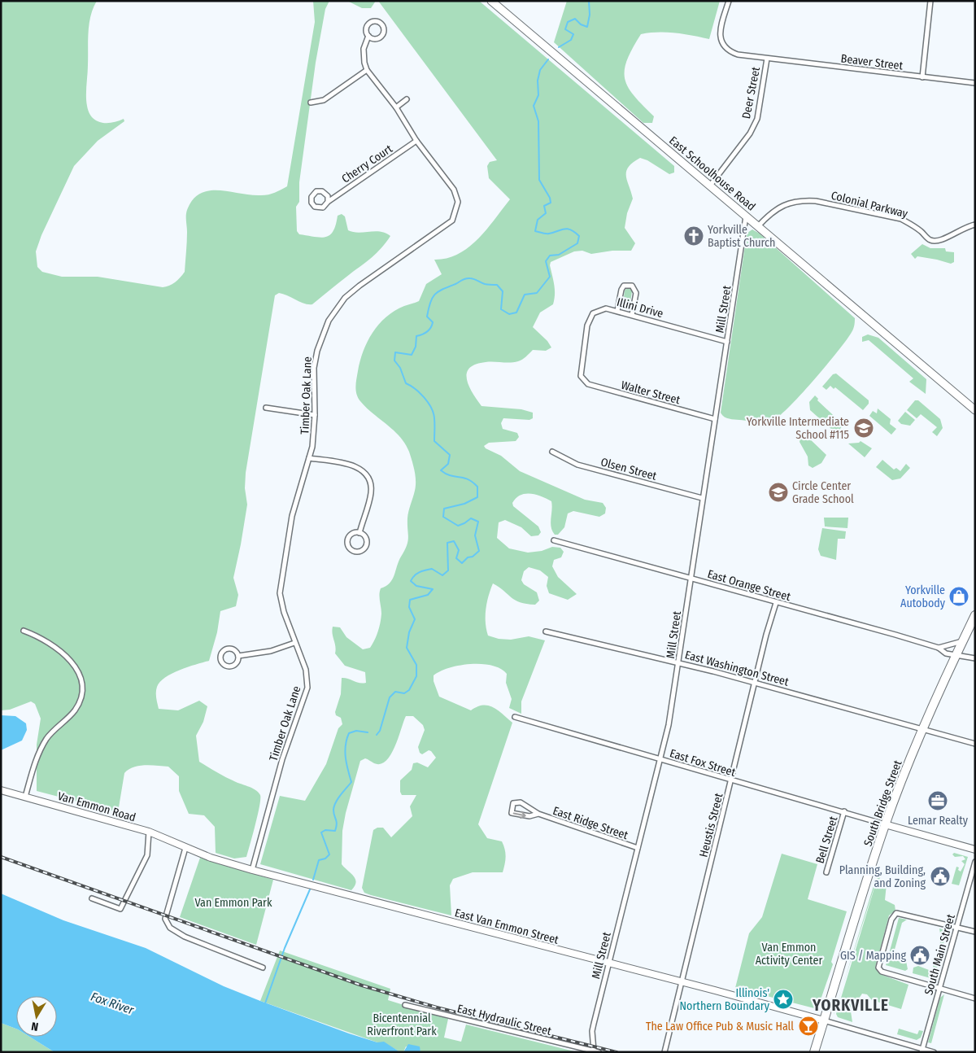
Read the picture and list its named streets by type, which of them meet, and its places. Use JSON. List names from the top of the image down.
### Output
{
  "streets": {
    "highway": ["South Bridge Street"],
    "main road": ["East Schoolhouse Road"],
    "street": [
      "Beaver Street",
      "Deer Street",
      "Cherry Court",
      "Colonial Parkway",
      "Illini Drive",
      "Mill Street",
      "Walter Street",
      "Timber Oak Lane",
      "Olsen Street",
      "East Orange Street",
      "East Washington Street",
      "East Fox Street",
      "Van Emmon Road",
      "East Ridge Street",
      "Heustis Street",
      "Bell Street",
      "East Van Emmon Street",
      "South Main Street",
      "East Hydraulic Street"
    ]
  },
  "crossings": [
    ["Beaver Street", "Deer Street"],
    ["Deer Street", "East Schoolhouse Road"],
    ["Cherry Court", "Timber Oak Lane"],
    ["East Schoolhouse Road", "Colonial Parkway"],
    ["East Schoolhouse Road", "Mill Street"],
    ["Illini Drive", "Mill Street"],
    ["Illini Drive", "Walter Street"],
    ["Mill Street", "Walter Street"],
    ["Mill Street", "Olsen Street"],
    ["Mill Street", "East Orange Street"],
    ["Mill Street", "East Washington Street"],
    ["Mill Street", "East Fox Street"],
    ["Mill Street", "East Ridge Street"],
    ["Mill Street", "East Van Emmon Street"],
    ["Mill Street", "East Hydraulic Street"],
    ["Timber Oak Lane", "East Van Emmon Street"],
    ["East Orange Street", "South Bridge Street"],
    ["East Orange Street", "Heustis Street"],
    ["East Washington Street", "South Bridge Street"],
    ["East Washington Street", "Heustis Street"],
    ["East Fox Street", "South Bridge Street"],
    ["East Fox Street", "Heustis Street"],
    ["East Fox Street", "Bell Street"],
    ["South Bridge Street", "East Van Emmon Street"],
    ["Van Emmon Road", "East Van Emmon Street"],
    ["Heustis Street", "East Van Emmon Street"]
  ],
  "districts": ["YORKVILLE"],
  "water": ["Fox River"],
  "parks": ["Van Emmon Park", "Van Emmon Activity Center", "Bicentennial Riverfront Park"],
  "places": {
    "church": ["Yorkville Baptist Church"],
    "school or university": ["Yorkville Intermediate School #115", "Circle Center Grade School"],
    "shop": ["Yorkville Autobody"],
    "office": ["Lemar Realty"],
    "public building": ["Planning, Building, and Zoning", "GIS / Mapping"],
    "place": ["Illinois' Northern Boundary"],
    "bar": ["The Law Office Pub & Music Hall"]
  },
  "north": "bottom"
}
